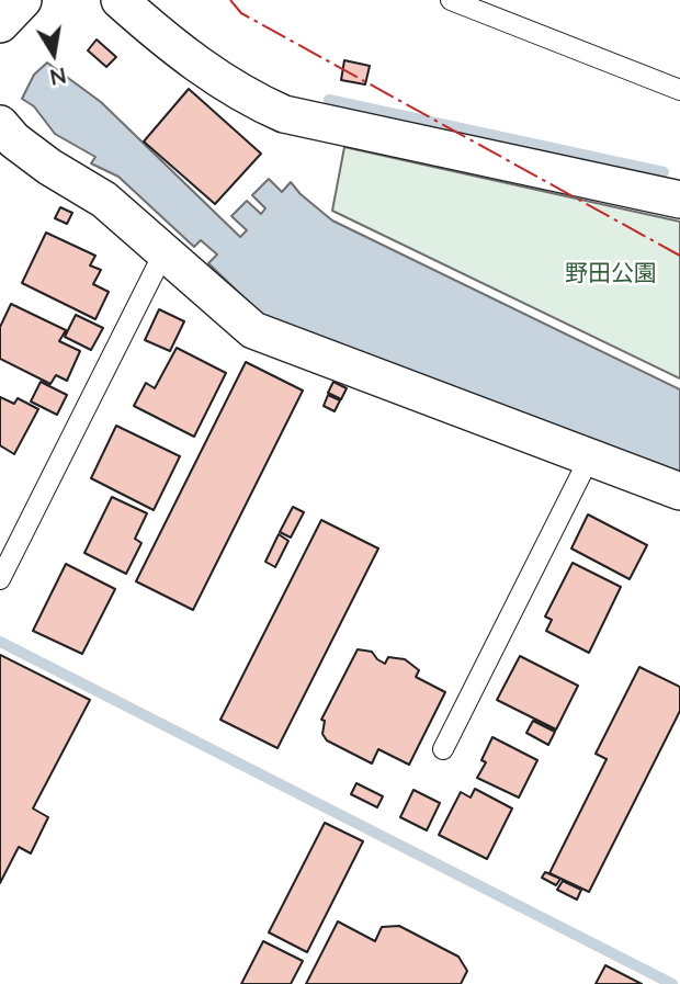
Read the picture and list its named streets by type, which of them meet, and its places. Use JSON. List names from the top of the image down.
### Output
{
  "parks": ["野田公園"],
  "north": "bottom"
}
